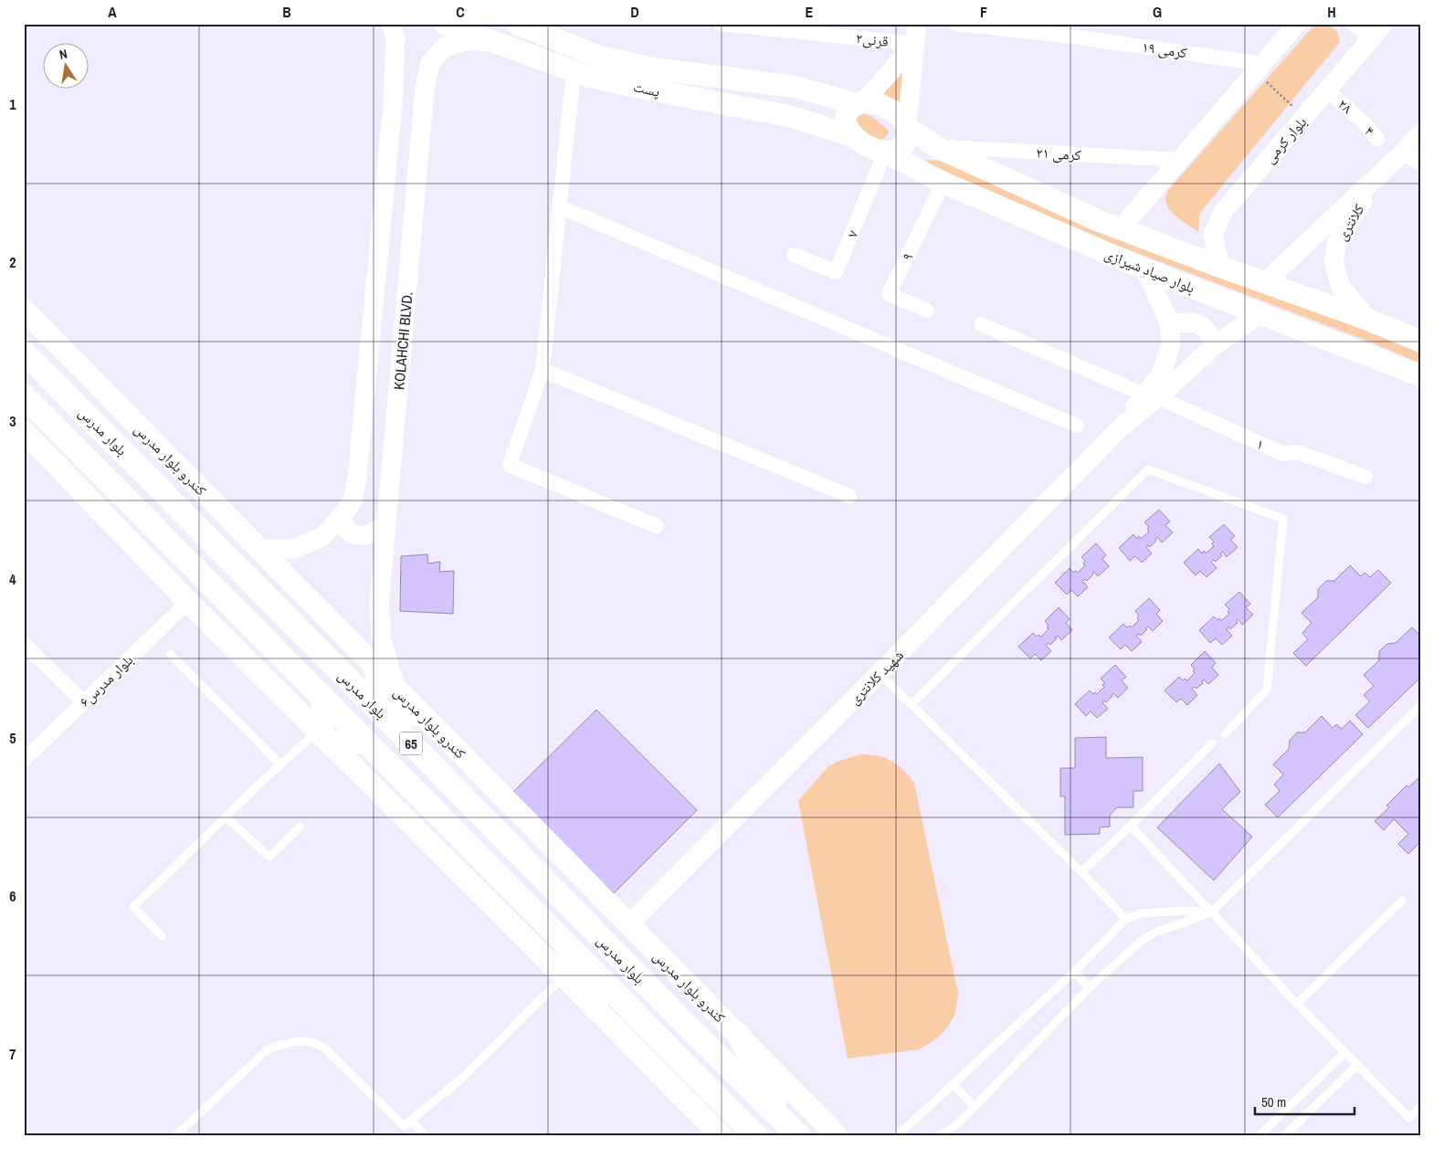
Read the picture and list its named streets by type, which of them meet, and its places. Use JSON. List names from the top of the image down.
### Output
{
  "streets": {
    "main road": [
      "پست",
      "بلوار صیاد شیرازی",
      "بلوار مدرس",
      "کندرو بلوار مدرس",
      "65"
    ],
    "street": [
      "قرنی۲",
      "کرمی ۱۹",
      "۲۸",
      "۴",
      "بلوار کرمی",
      "کرمی ۲۱",
      "کلانتری",
      "۷",
      "۹",
      "KOLAHCHI BLVD.",
      "۱",
      "شهید کلانتری",
      "بلوار مدرس۶"
    ]
  },
  "crossings": [
    ["پست", "۷"],
    ["پست", "بلوار صیاد شیرازی"],
    ["پست", "KOLAHCHI BLVD."],
    ["۲۸", "۴"],
    ["۲۸", "بلوار کرمی"],
    ["بلوار کرمی", "بلوار صیاد شیرازی"],
    ["کرمی ۲۱", "بلوار صیاد شیرازی"],
    ["کلانتری", "بلوار صیاد شیرازی"],
    ["۷", "بلوار صیاد شیرازی"],
    ["۹", "بلوار صیاد شیرازی"],
    ["KOLAHCHI BLVD.", "کندرو بلوار مدرس"],
    ["۱", "شهید کلانتری"],
    ["کندرو بلوار مدرس", "شهید کلانتری"]
  ],
  "scale_bar": "50 m",
  "north": "top",
  "grid": {
    "columns": [
      "A",
      "B",
      "C",
      "D",
      "E",
      "F",
      "G",
      "H"
    ],
    "rows": [
      "1",
      "2",
      "3",
      "4",
      "5",
      "6",
      "7"
    ]
  }
}
